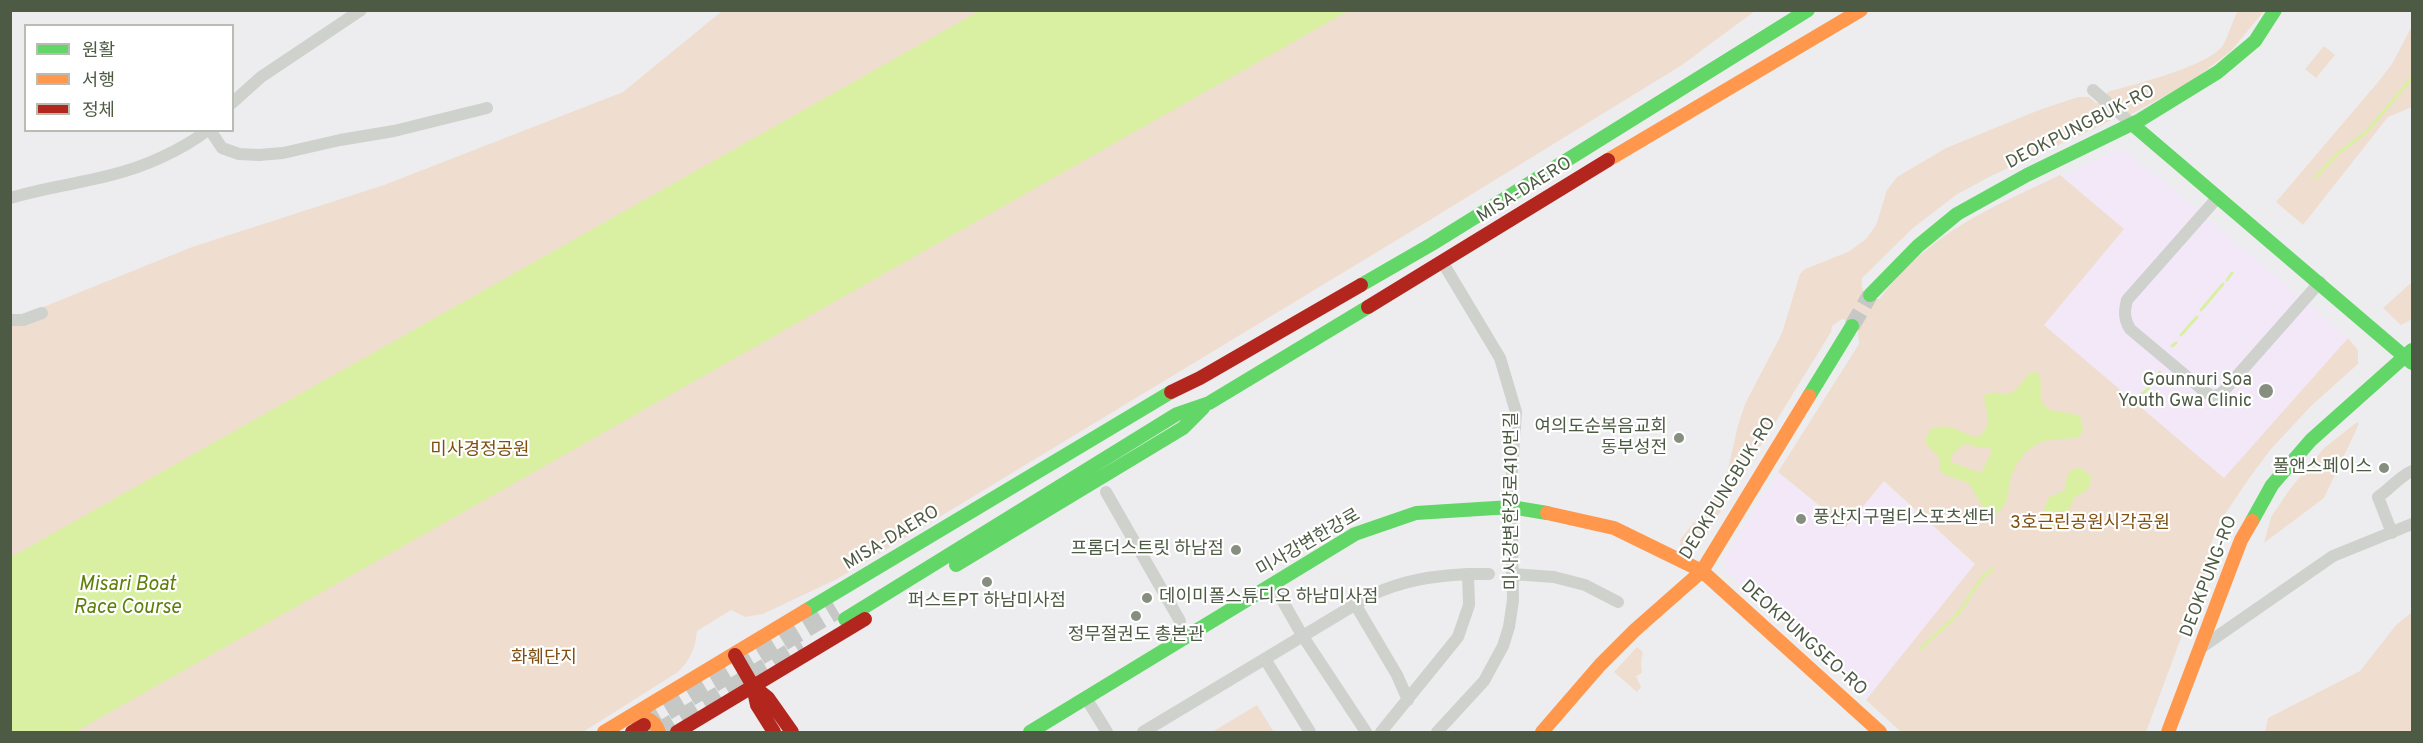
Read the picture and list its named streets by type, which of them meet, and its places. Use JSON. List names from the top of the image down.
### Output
{
  "streets": {
    "main road": [
      "DEOKPUNGBUK-RO",
      "MISA-DAERO",
      "미사강변한강로",
      "DEOKPUNG-RO",
      "DEOKPUNGSEO-RO"
    ],
    "street": ["미사강변한강로410번길"]
  },
  "crossings": [
    ["DEOKPUNGBUK-RO", "미사강변한강로"],
    ["DEOKPUNGBUK-RO", "DEOKPUNGSEO-RO"],
    ["MISA-DAERO", "미사강변한강로410번길"],
    ["미사강변한강로410번길", "미사강변한강로"],
    ["미사강변한강로", "DEOKPUNGSEO-RO"]
  ],
  "water": ["Misari Boat Race Course"],
  "parks": ["미사경정공원", "3호근린공원시각공원", "화훼단지"],
  "places": [
    "Gounnuri Soa Youth Gwa Clinic",
    "여의도순복음교회 동부성전",
    "풀앤스페이스",
    "풍산지구멀티스포츠센터",
    "프롬더스트릿 하남점",
    "퍼스트PT 하남미사점",
    "데이미폴스튜디오 하남미사점",
    "정무절권도 총본관"
  ],
  "legend": ["원활", "서행", "정체"]
}
